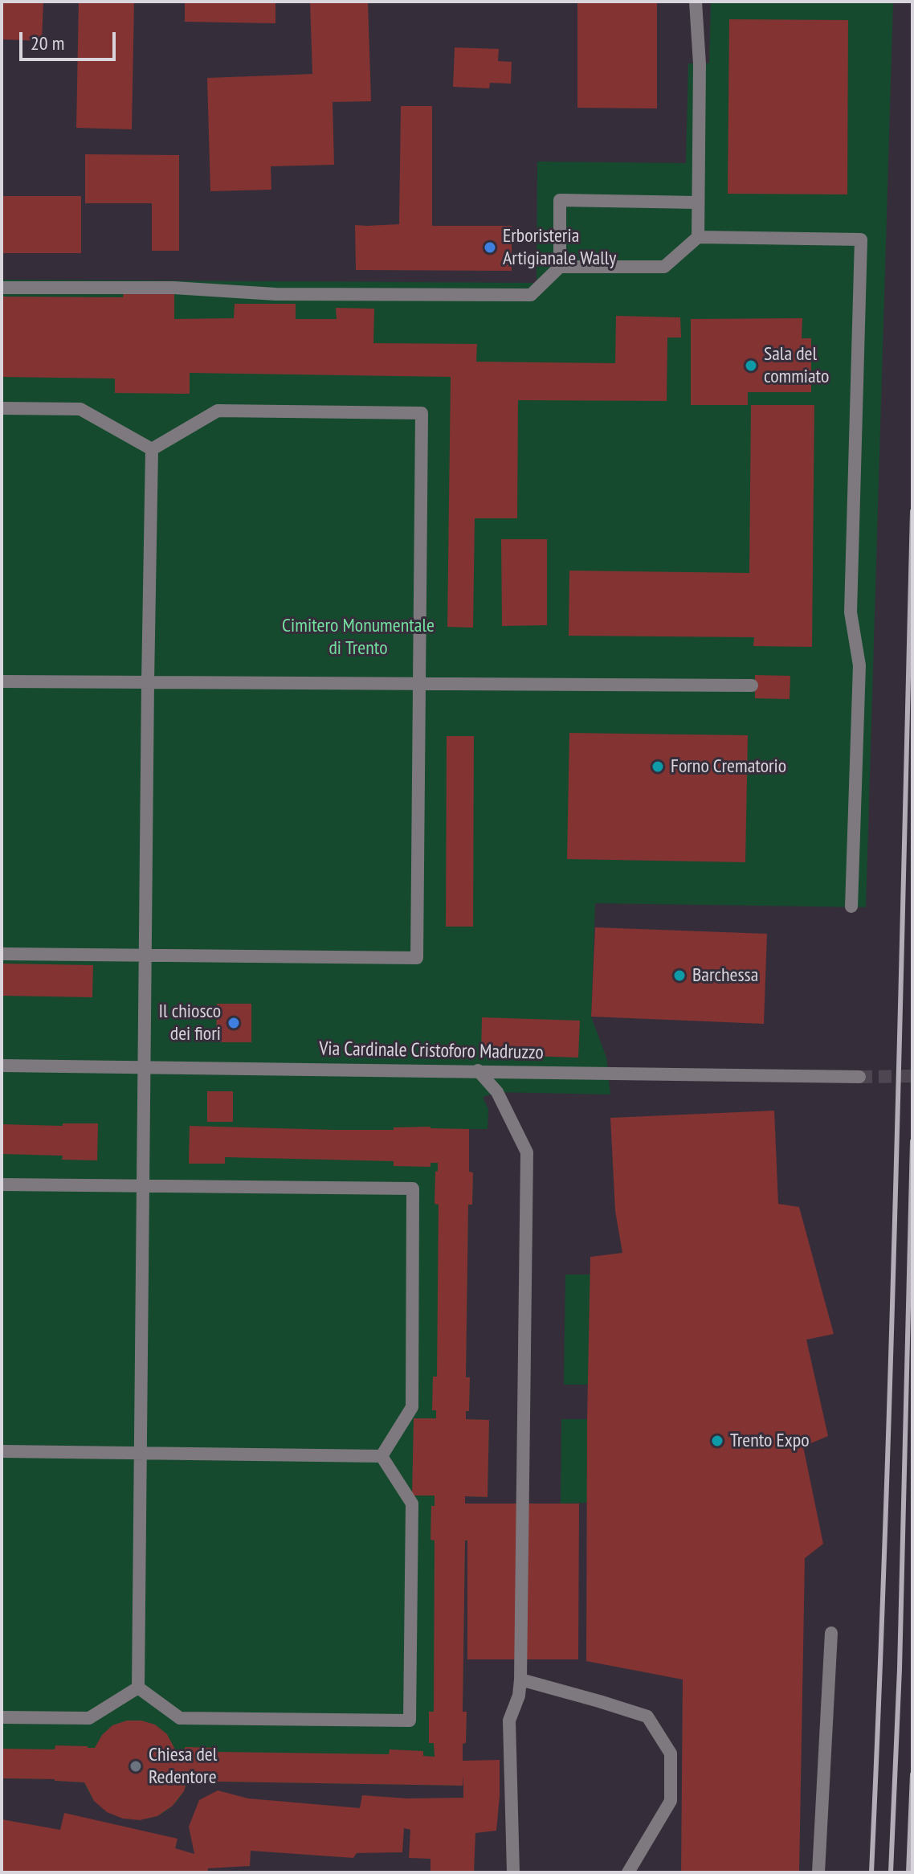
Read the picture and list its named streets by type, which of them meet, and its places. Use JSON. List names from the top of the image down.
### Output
{
  "streets": {
    "street": ["Via Cardinale Cristoforo Madruzzo"]
  },
  "parks": ["Cimitero Monumentale di Trento"],
  "places": [
    "Erboristeria Artigianale Wally",
    "Sala del commiato",
    "Forno Crematorio",
    "Barchessa",
    "Il chiosco dei fiori",
    "Trento Expo",
    "Chiesa del Redentore"
  ],
  "scale_bar": "20 m"
}
